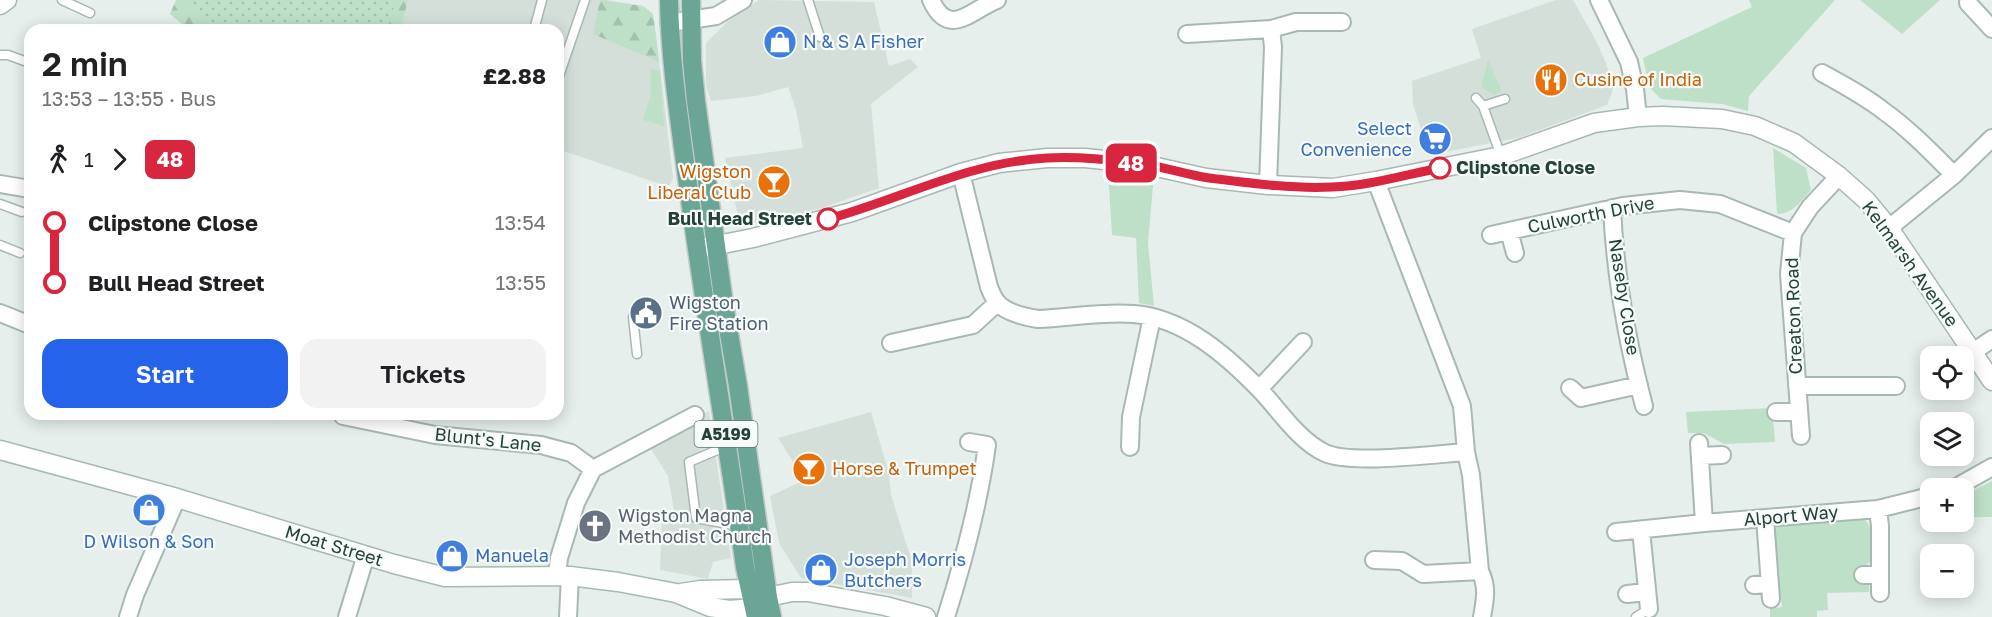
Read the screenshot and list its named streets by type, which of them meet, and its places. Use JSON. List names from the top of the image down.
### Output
{
  "streets": {
    "main road": ["A5199"],
    "street": [
      "Culworth Drive",
      "Kelmarsh Avenue",
      "Naseby Close",
      "Creaton Road",
      "Blunt's Lane",
      "Alport Way",
      "Moat Street"
    ]
  },
  "crossings": [
    ["Culworth Drive", "Naseby Close"],
    ["Culworth Drive", "Creaton Road"],
    ["Kelmarsh Avenue", "Creaton Road"],
    ["Kelmarsh Avenue", "A5199"],
    ["A5199", "Moat Street"]
  ],
  "places": {
    "shop": [
      "N & S A Fisher",
      "D Wilson & Son",
      "Manuela",
      "Joseph Morris Butchers"
    ],
    "restaurant": ["Cusine of India"],
    "supermarket": ["Select Convenience"],
    "other": ["Clipstone Close", "Bull Head Street"],
    "bar": ["Wigston Liberal Club", "Horse & Trumpet"],
    "public building": ["Wigston Fire Station"],
    "church": ["Wigston Magna Methodist Church"]
  },
  "lines": ["bus line 48"],
  "page": {
    "on_map": "48",
    "heading": ["2 min", "13:53 – 13:55 · Bus", "£2.88"],
    "legs": ["1", "48"],
    "list": [
      {
        "name": "Clipstone Close",
        "value": "13:54"
      },
      {
        "name": "Bull Head Street",
        "value": "13:55"
      }
    ],
    "buttons": ["Start", "Tickets"],
    "map_buttons": ["+", "−"]
  }
}
